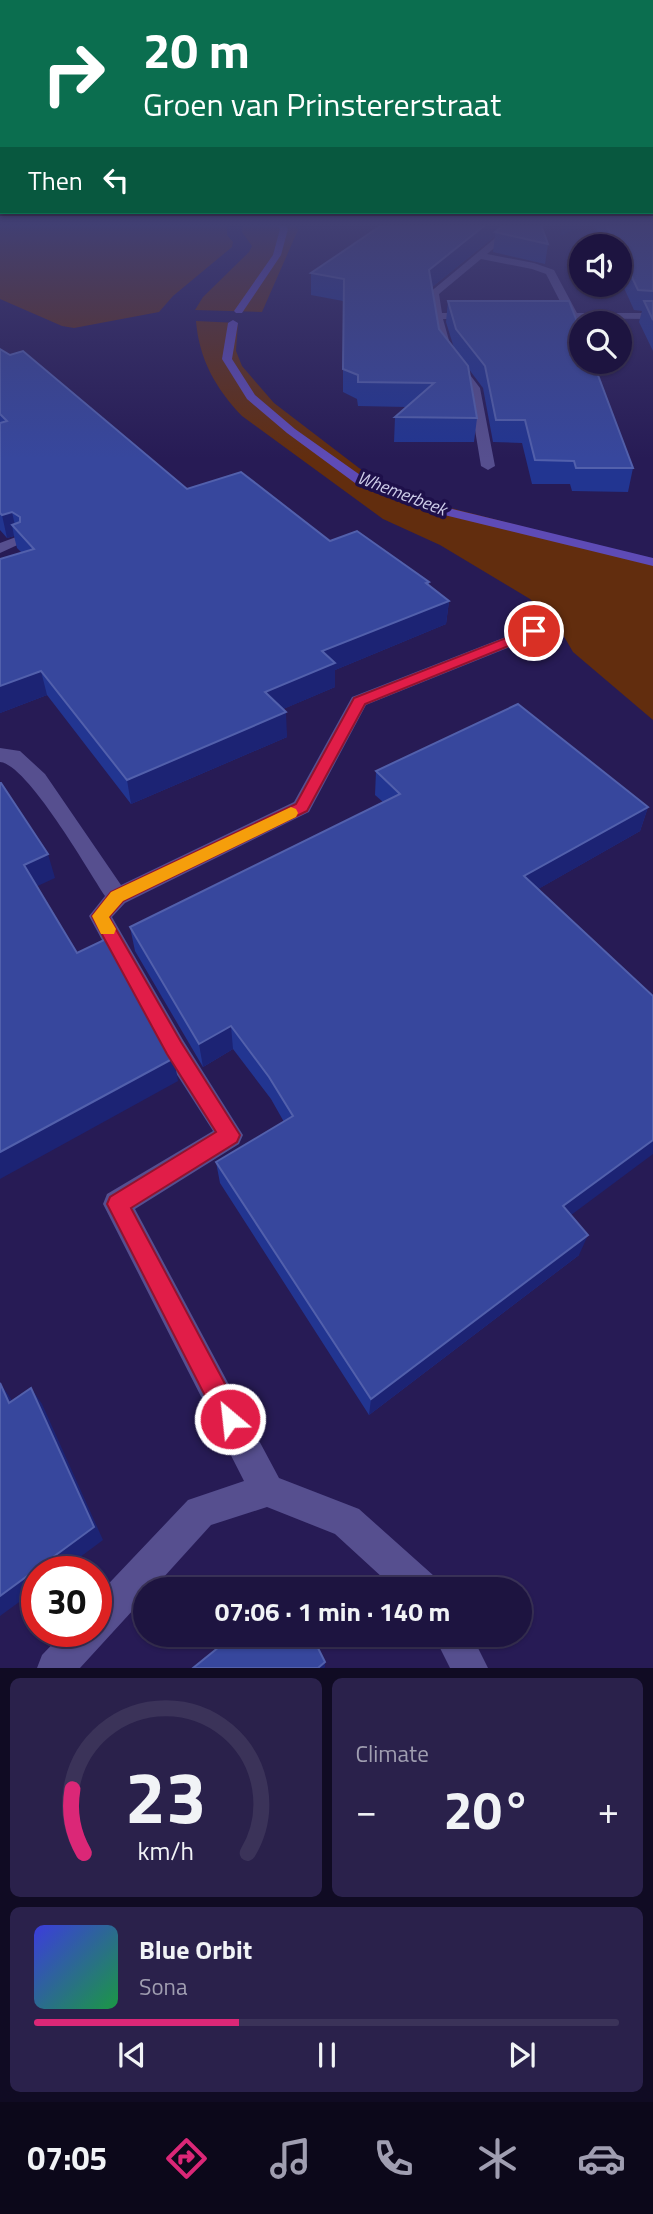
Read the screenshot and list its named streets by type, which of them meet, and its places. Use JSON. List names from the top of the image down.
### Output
{
  "water": ["Whemerbeek"],
  "page": {
    "turn": ["20 m", "Groen van Prinstererstraat"],
    "then": "Then",
    "limit": "30",
    "trip": "07:06 · 1 min · 140 m",
    "tile": "Climate",
    "heat": ["−", "20°", "+"],
    "song": ["Blue Orbit", "Sona"],
    "tabs": "07:05",
    "gauge": ["23", "km/h"]
  }
}
